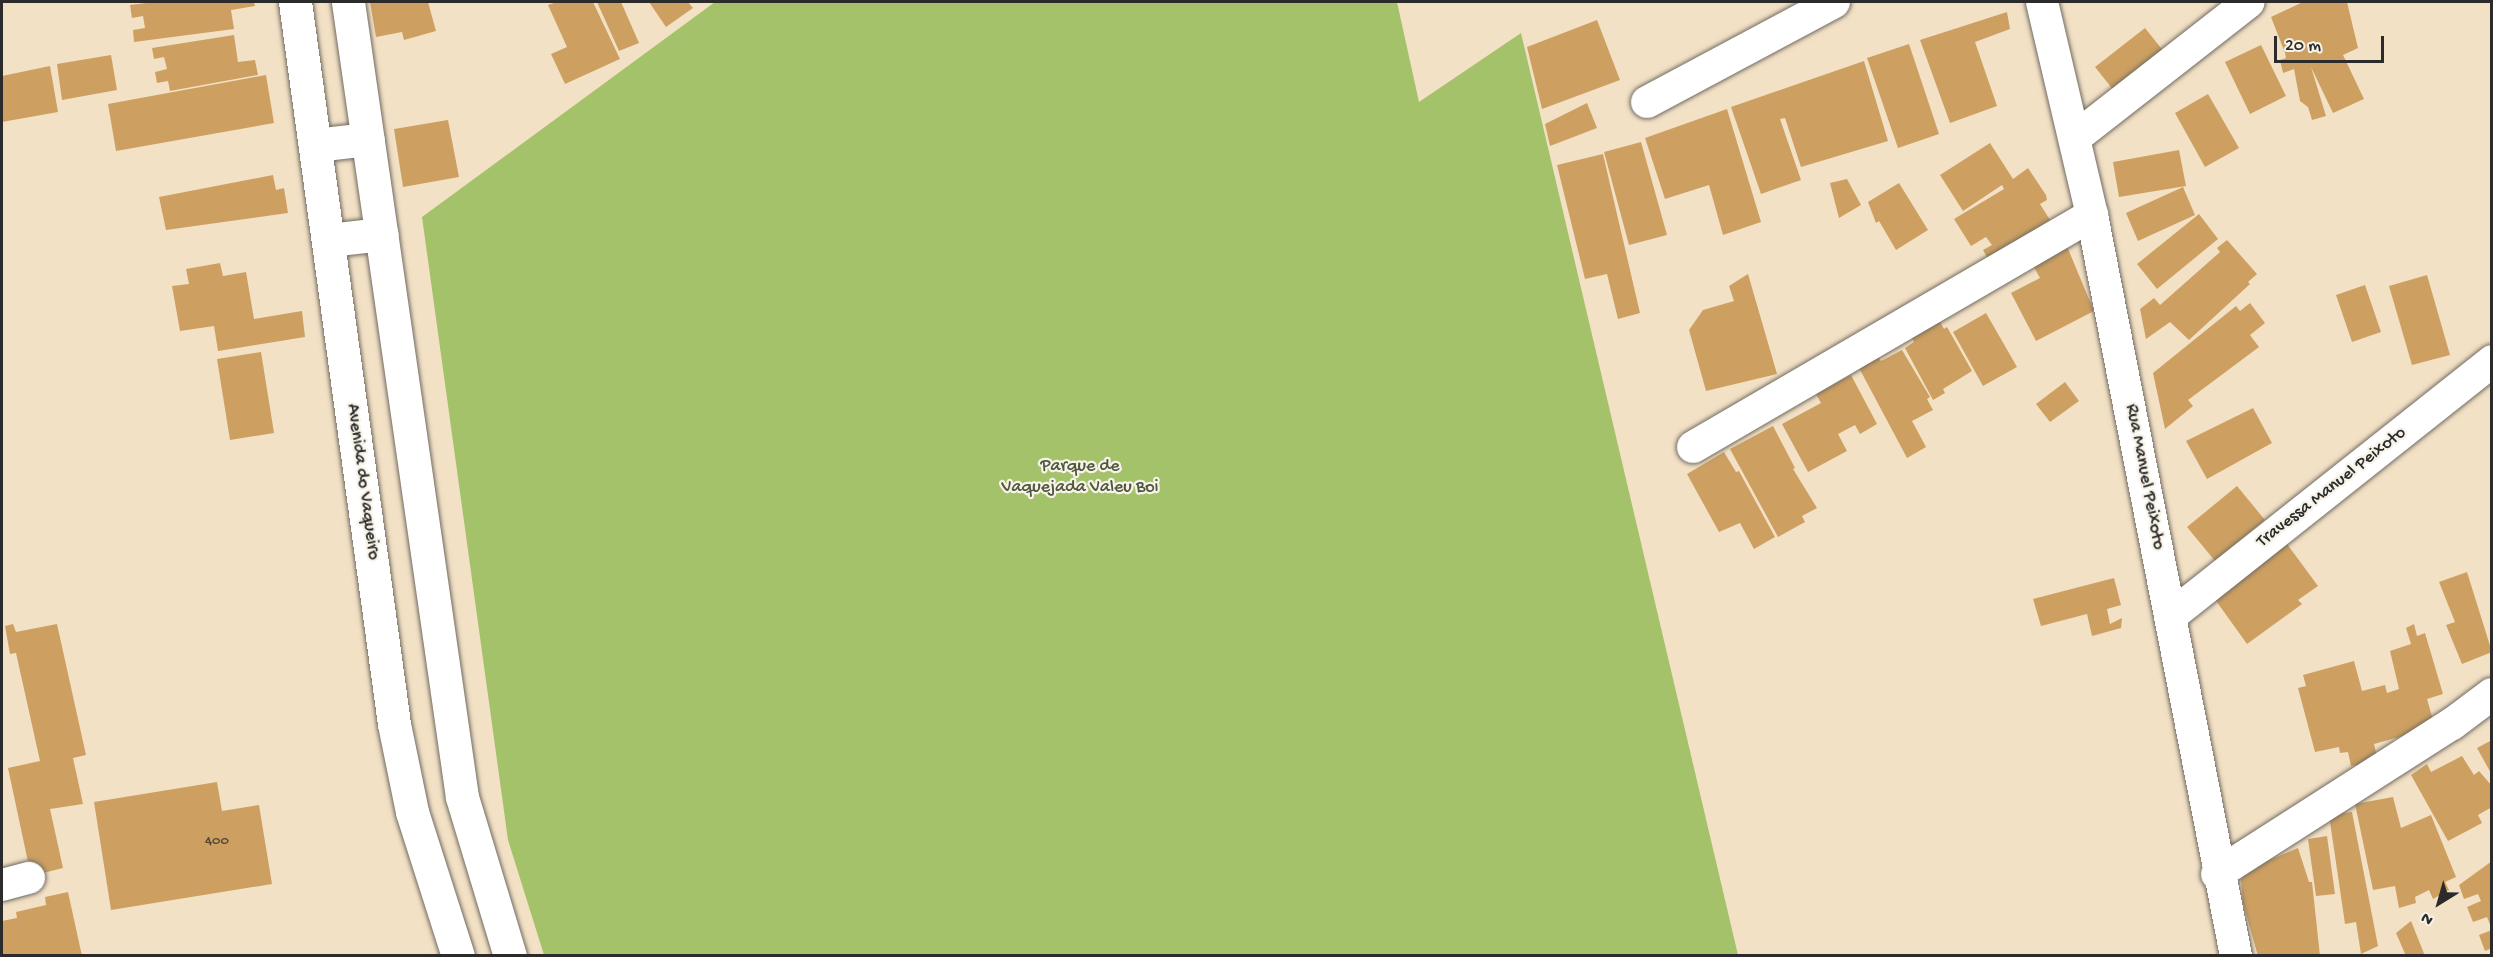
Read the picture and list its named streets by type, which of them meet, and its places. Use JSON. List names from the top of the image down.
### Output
{
  "streets": {
    "street": ["Rua Manuel Peixoto", "Avenida do Vaqueiro", "Travessa Manuel Peixoto"]
  },
  "crossings": [
    ["Rua Manuel Peixoto", "Travessa Manuel Peixoto"]
  ],
  "parks": ["Parque de Vaquejada Valeu Boi"],
  "house_numbers": ["400"],
  "scale_bar": "20 m",
  "north": "bottom left"
}
